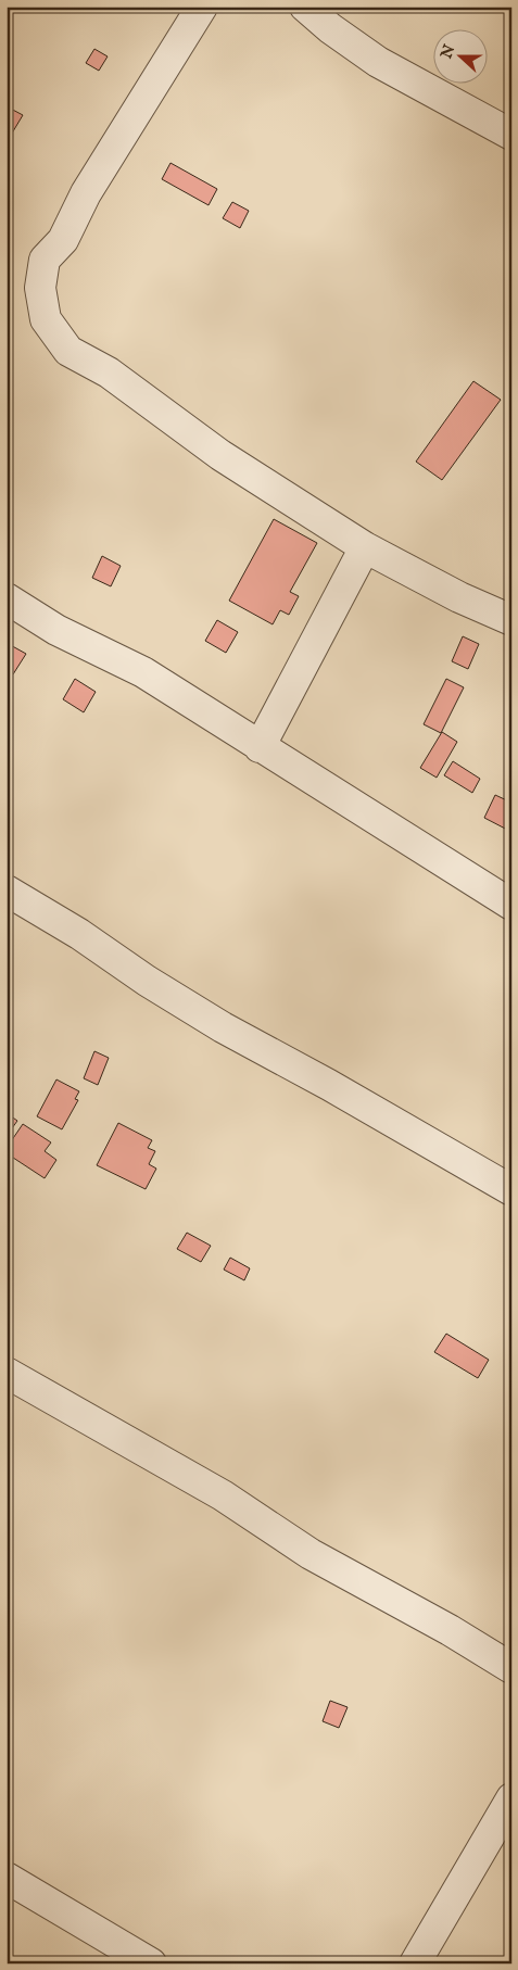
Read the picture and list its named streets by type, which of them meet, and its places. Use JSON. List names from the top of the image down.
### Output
{
  "north": "left"
}
